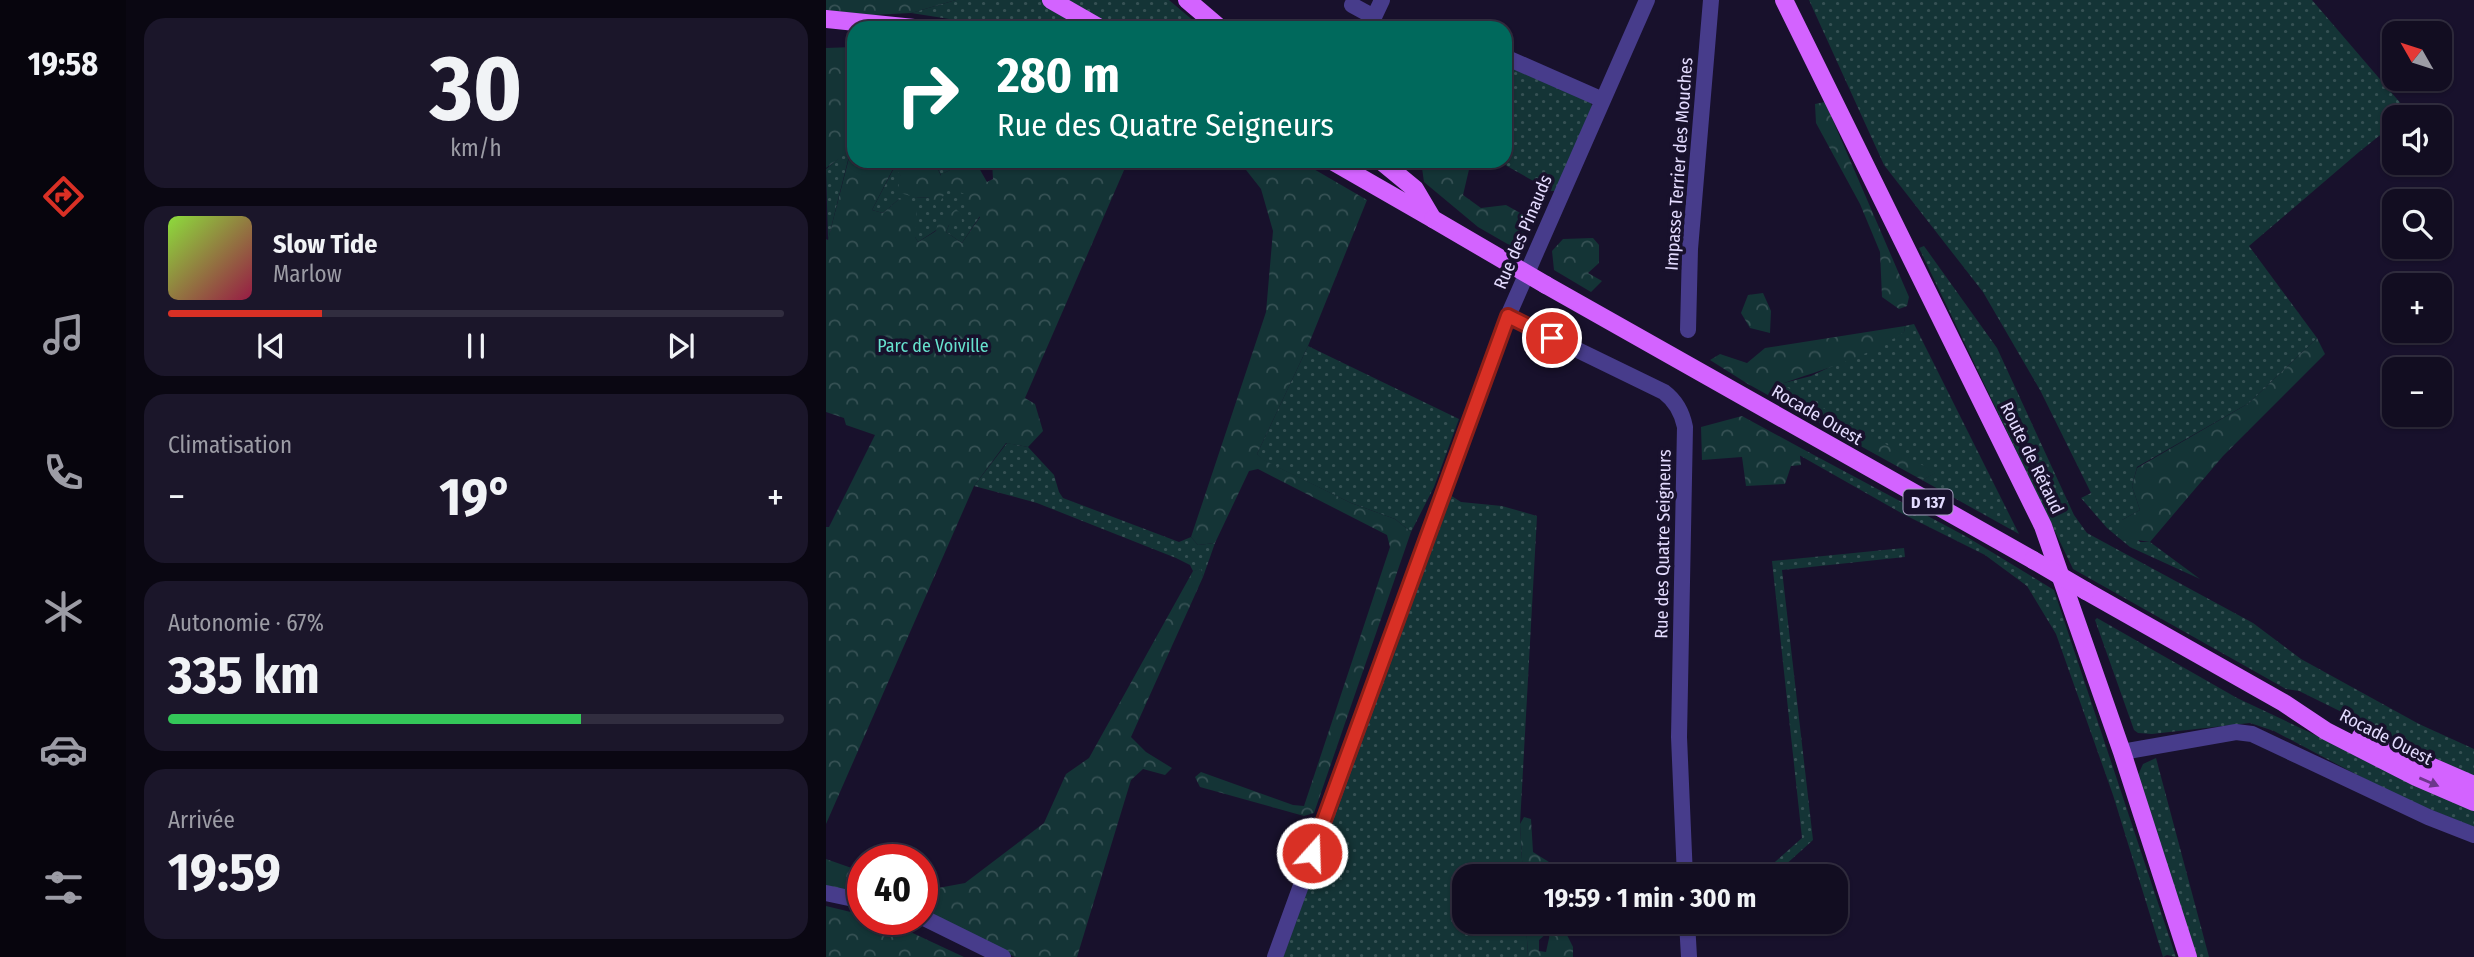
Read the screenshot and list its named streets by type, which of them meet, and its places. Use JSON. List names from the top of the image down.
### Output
{
  "streets": {
    "main road": ["Rocade Ouest", "Route de Rétaud", "D 137"],
    "street": ["Impasse Terrier des Mouches", "Rue des Pinauds", "Rue des Quatre Seigneurs"]
  },
  "crossings": [
    ["Rue des Pinauds", "Rue des Quatre Seigneurs"]
  ],
  "parks": ["Parc de Voiville"],
  "north": "top left",
  "page": {
    "tabs": "19:58",
    "tile": [
      ["30", "km/h"],
      "Climatisation",
      ["Autonomie · 67%", "335 km"],
      ["Arrivée", "19:59"]
    ],
    "map_buttons": ["+", "−"],
    "turn": ["280 m", "Rue des Quatre Seigneurs"],
    "song": ["Slow Tide", "Marlow"],
    "heat": ["−", "19°", "+"],
    "limit": "40",
    "trip": "19:59 · 1 min · 300 m"
  }
}
